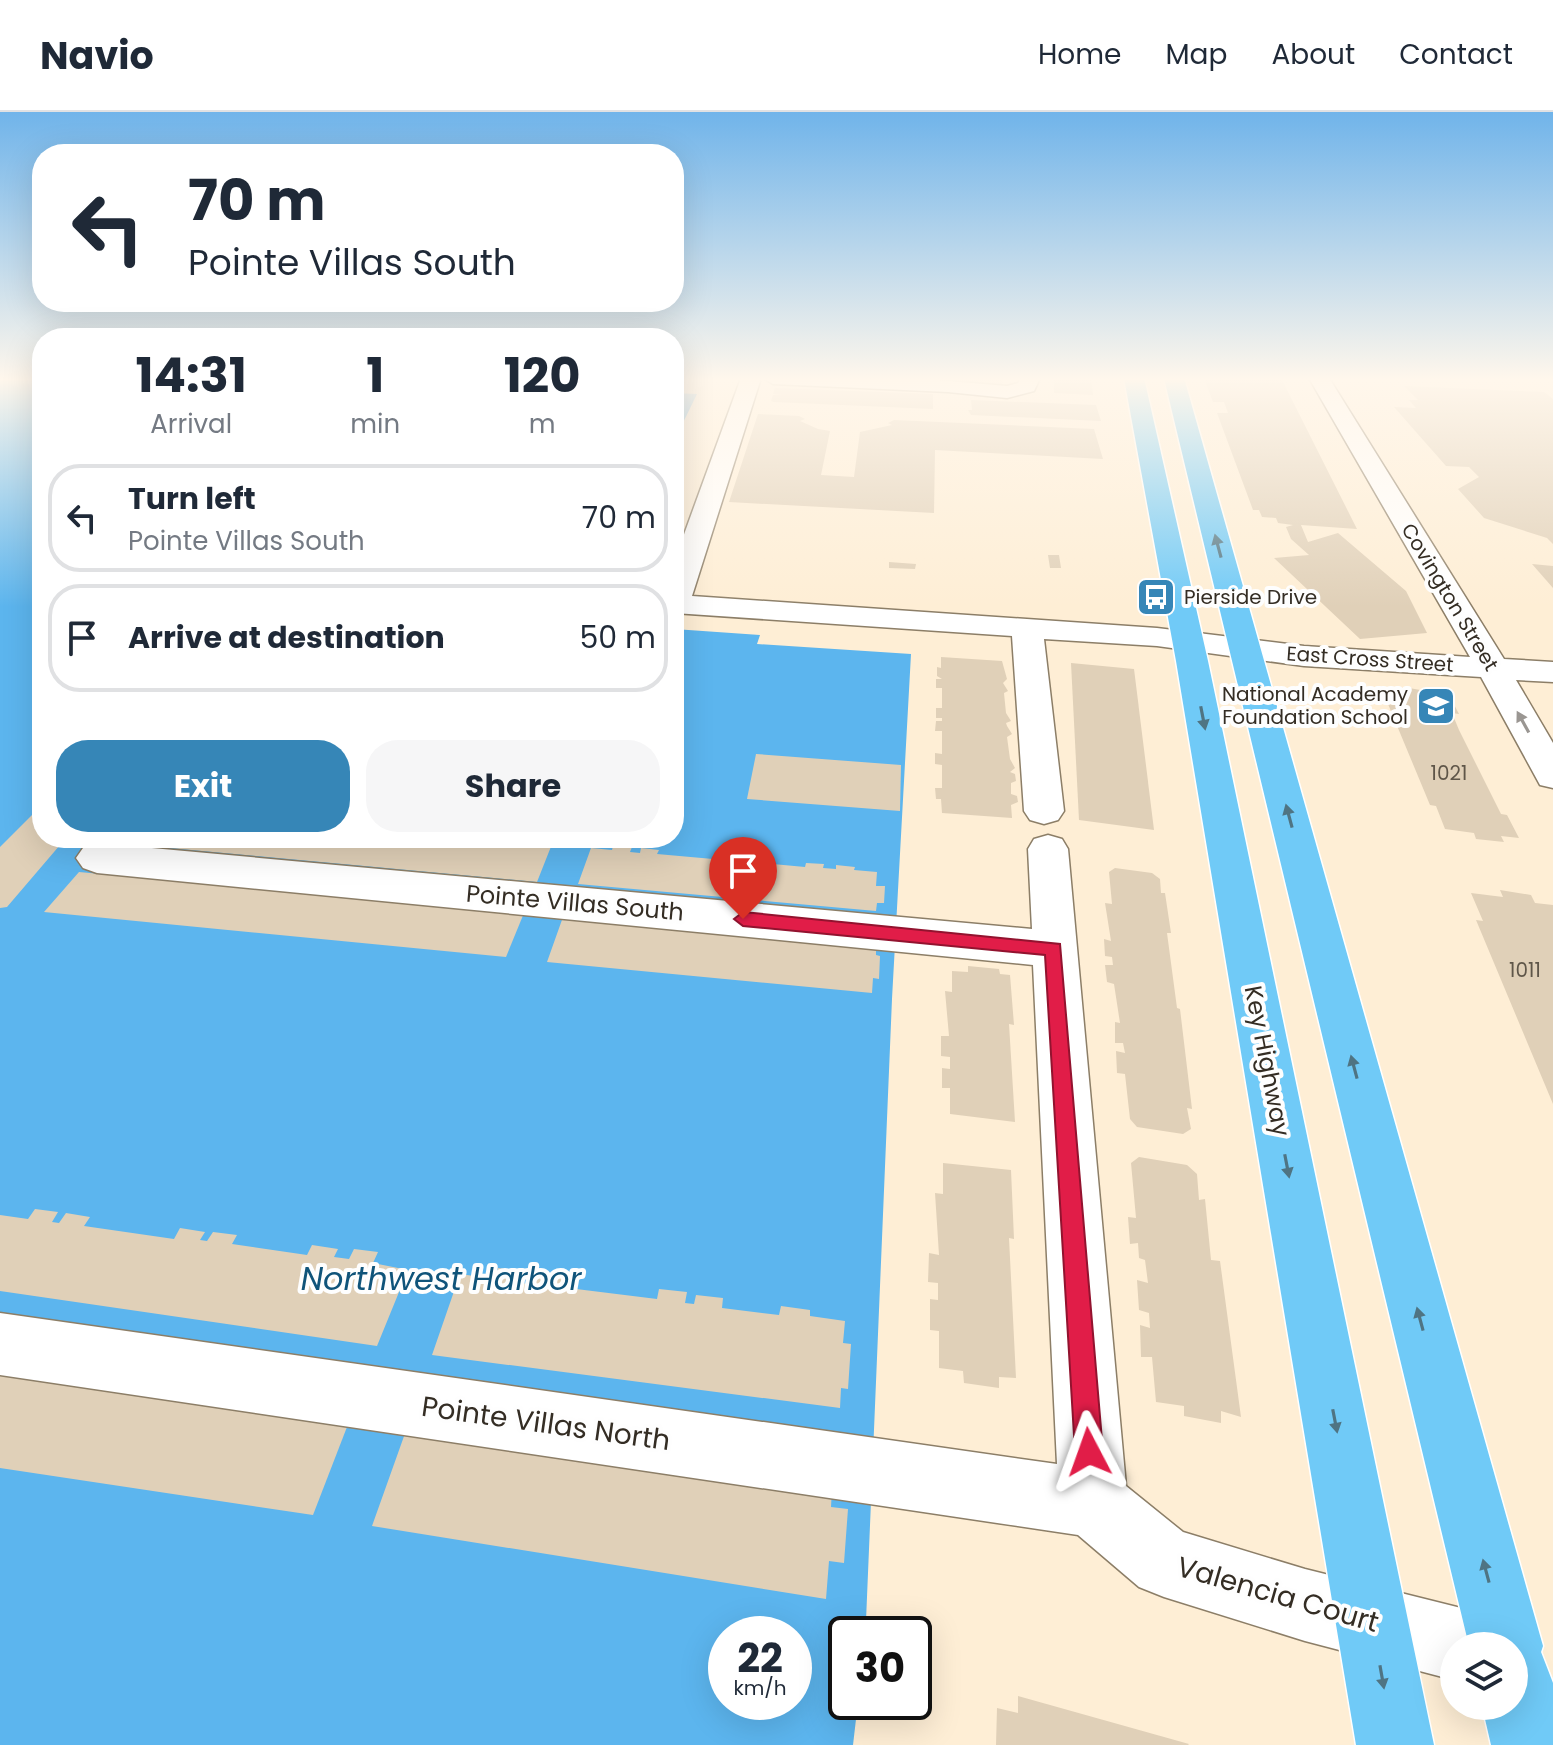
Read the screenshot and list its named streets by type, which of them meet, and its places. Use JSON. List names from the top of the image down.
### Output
{
  "streets": {
    "main road": ["Key Highway"],
    "street": [
      "Covington Street",
      "East Cross Street",
      "Pointe Villas South",
      "Pointe Villas North",
      "Valencia Court"
    ]
  },
  "crossings": [
    ["Covington Street", "East Cross Street"],
    ["East Cross Street", "Key Highway"],
    ["Key Highway", "Valencia Court"],
    ["Pointe Villas North", "Valencia Court"]
  ],
  "water": ["Northwest Harbor"],
  "places": {
    "bus stop": ["Pierside Drive"],
    "school or university": ["National Academy Foundation School"]
  },
  "house_numbers": ["1021", "1011"],
  "page": {
    "header": "Navio",
    "nav": [
      "Home",
      "Map",
      "About",
      "Contact"
    ],
    "turn": ["70 m", "Pointe Villas South"],
    "eta": [
      "14:31",
      "Arrival",
      "1",
      "min",
      "120",
      "m"
    ],
    "list": [
      {
        "name": "Turn left",
        "note": "Pointe Villas South",
        "value": "70 m"
      },
      {
        "name": "Arrive at destination",
        "value": "50 m"
      }
    ],
    "buttons": ["Exit", "Share"],
    "speed": "22 km/h",
    "limit": "30"
  }
}
